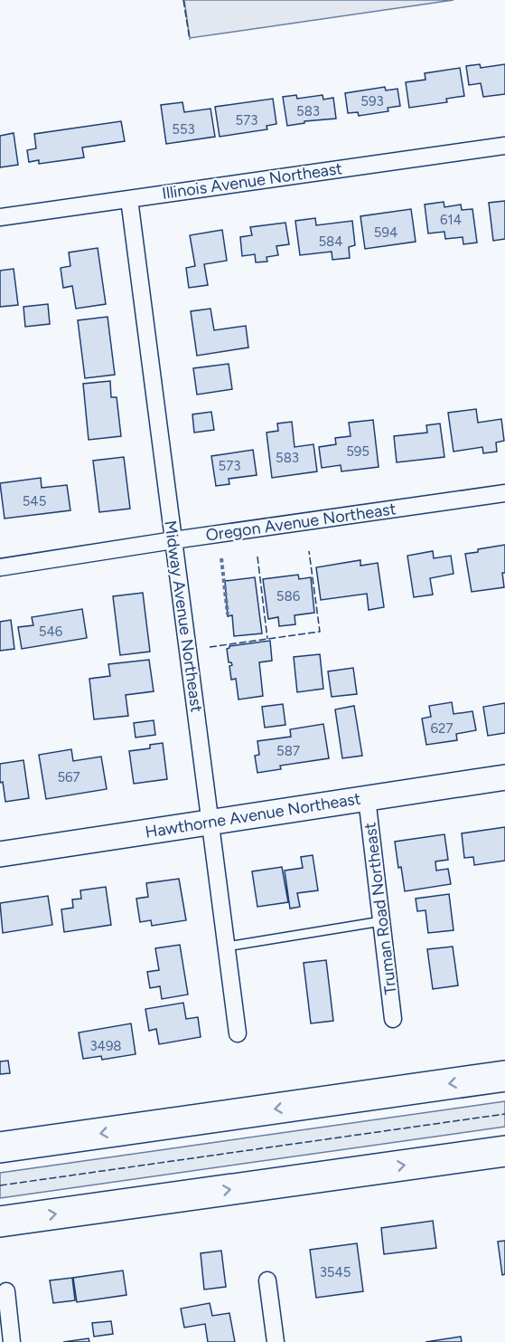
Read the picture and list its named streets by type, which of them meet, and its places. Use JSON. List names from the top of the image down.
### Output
{
  "streets": {
    "main road": ["Hawthorne Avenue Northeast"],
    "street": [
      "Illinois Avenue Northeast",
      "Oregon Avenue Northeast",
      "Midway Avenue Northeast",
      "Truman Road Northeast"
    ]
  },
  "crossings": [
    ["Illinois Avenue Northeast", "Midway Avenue Northeast"],
    ["Oregon Avenue Northeast", "Midway Avenue Northeast"],
    ["Midway Avenue Northeast", "Hawthorne Avenue Northeast"],
    ["Hawthorne Avenue Northeast", "Truman Road Northeast"]
  ],
  "house_numbers": [
    "593",
    "583",
    "573",
    "553",
    "614",
    "594",
    "584",
    "595",
    "583",
    "573",
    "545",
    "586",
    "546",
    "627",
    "587",
    "567",
    "3498",
    "3545"
  ]
}
